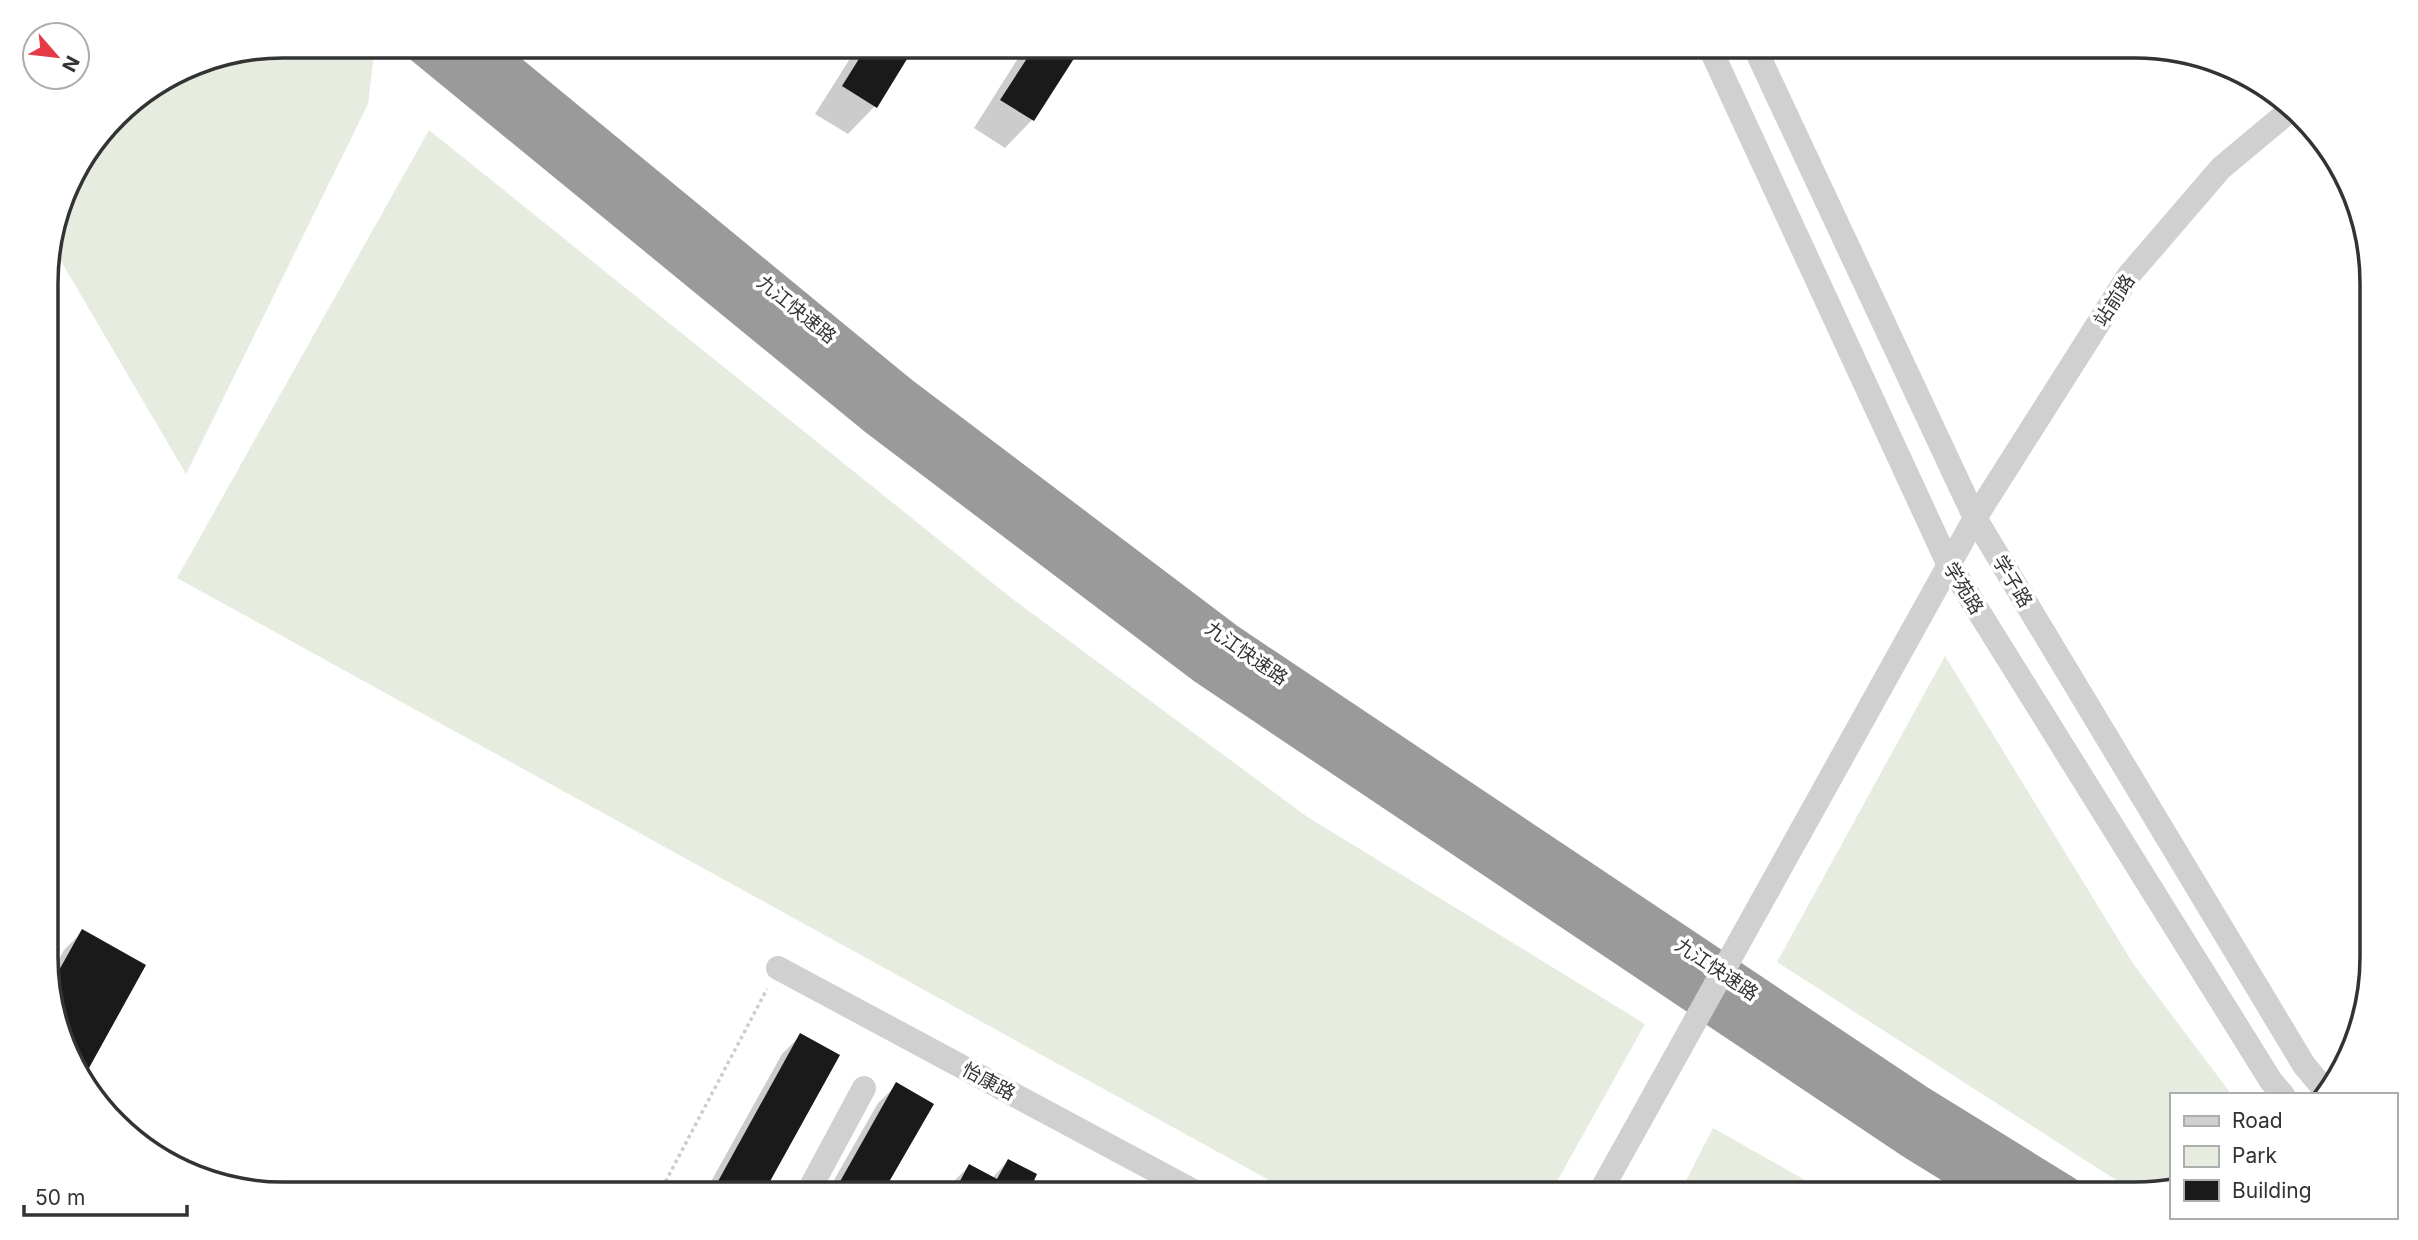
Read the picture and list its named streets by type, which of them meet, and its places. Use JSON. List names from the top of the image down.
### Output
{
  "streets": {
    "highway": ["九江快速路"],
    "street": [
      "站前路",
      "学子路",
      "学苑路",
      "怡康路"
    ]
  },
  "crossings": [
    ["站前路", "学子路"]
  ],
  "legend": ["Road", "Park", "Building"],
  "scale_bar": "50 m",
  "north": "bottom right"
}
